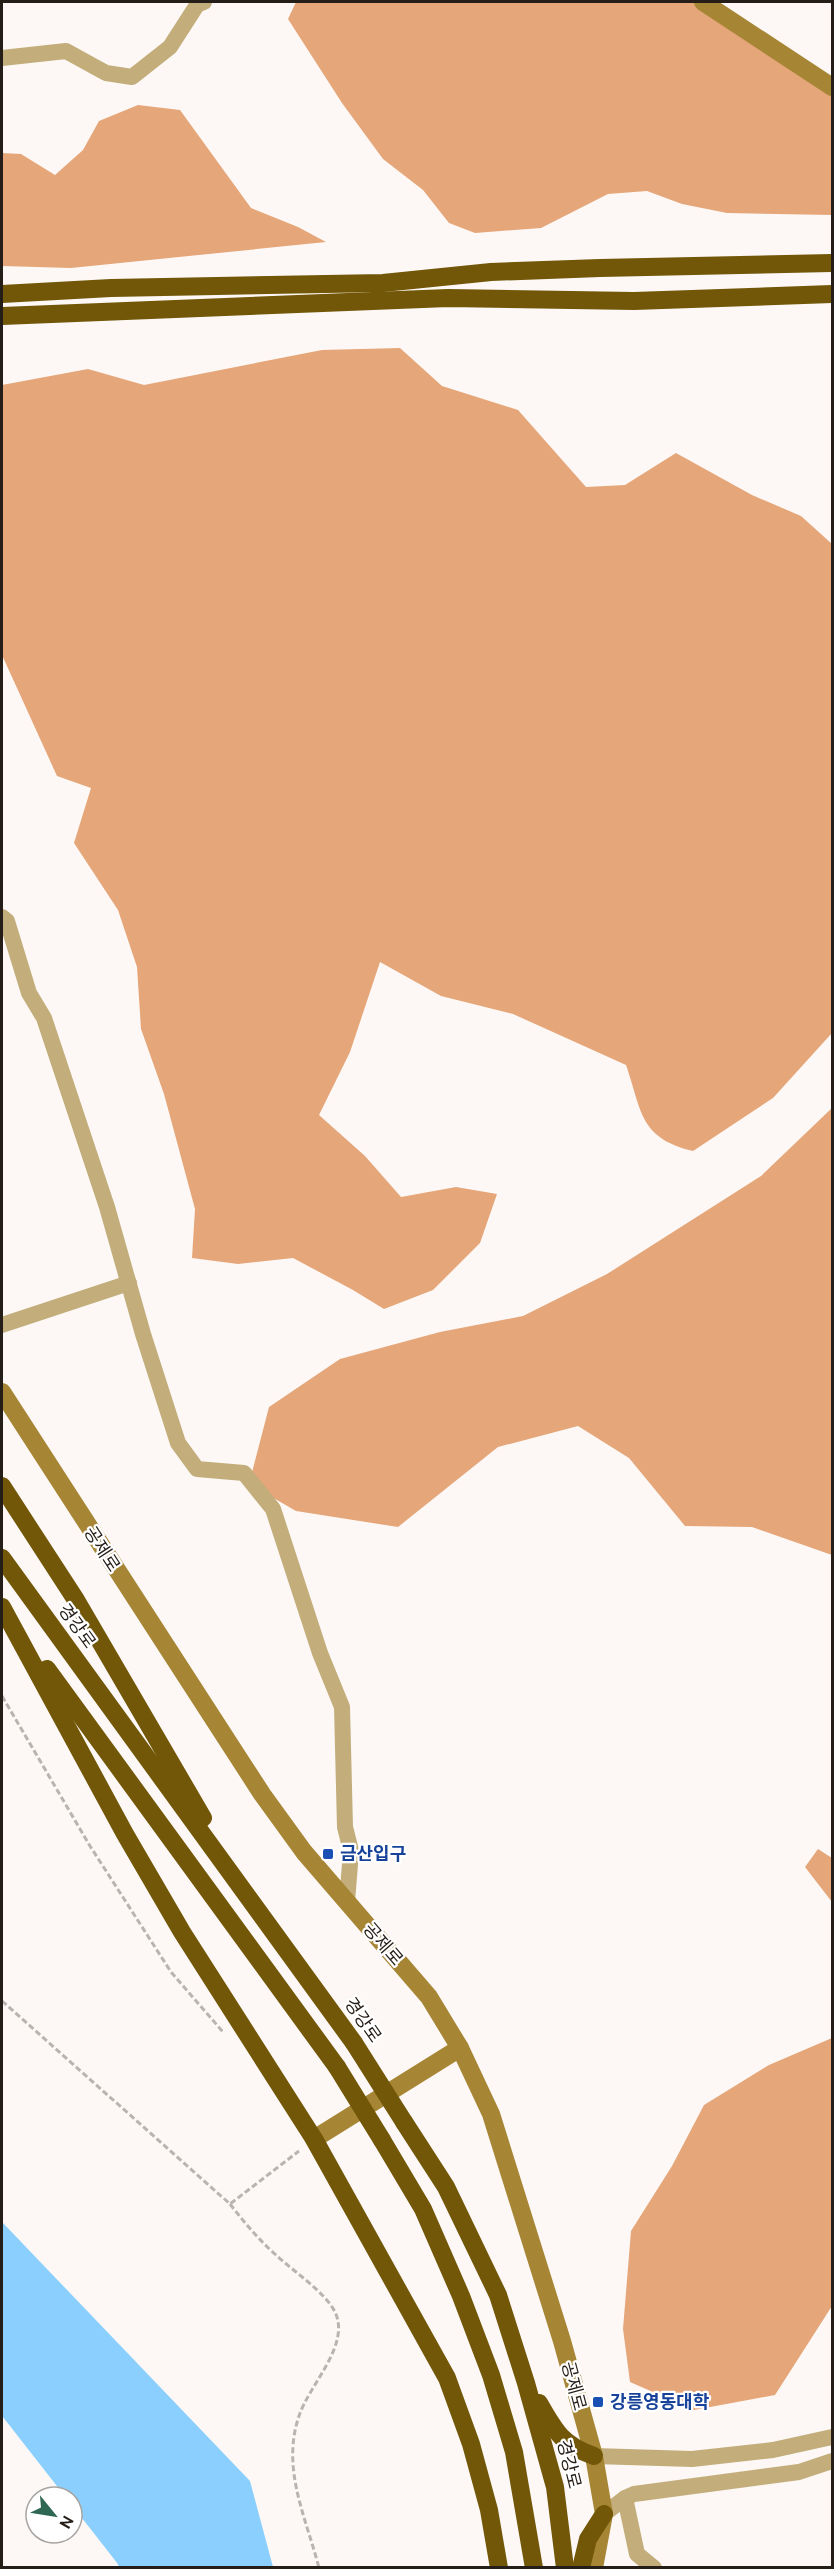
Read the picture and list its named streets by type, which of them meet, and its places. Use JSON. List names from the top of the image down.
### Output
{
  "streets": {
    "highway": ["경강로"],
    "street": ["공제로"]
  },
  "places": {
    "transit": ["금산입구", "강릉영동대학"]
  },
  "north": "bottom right"
}
